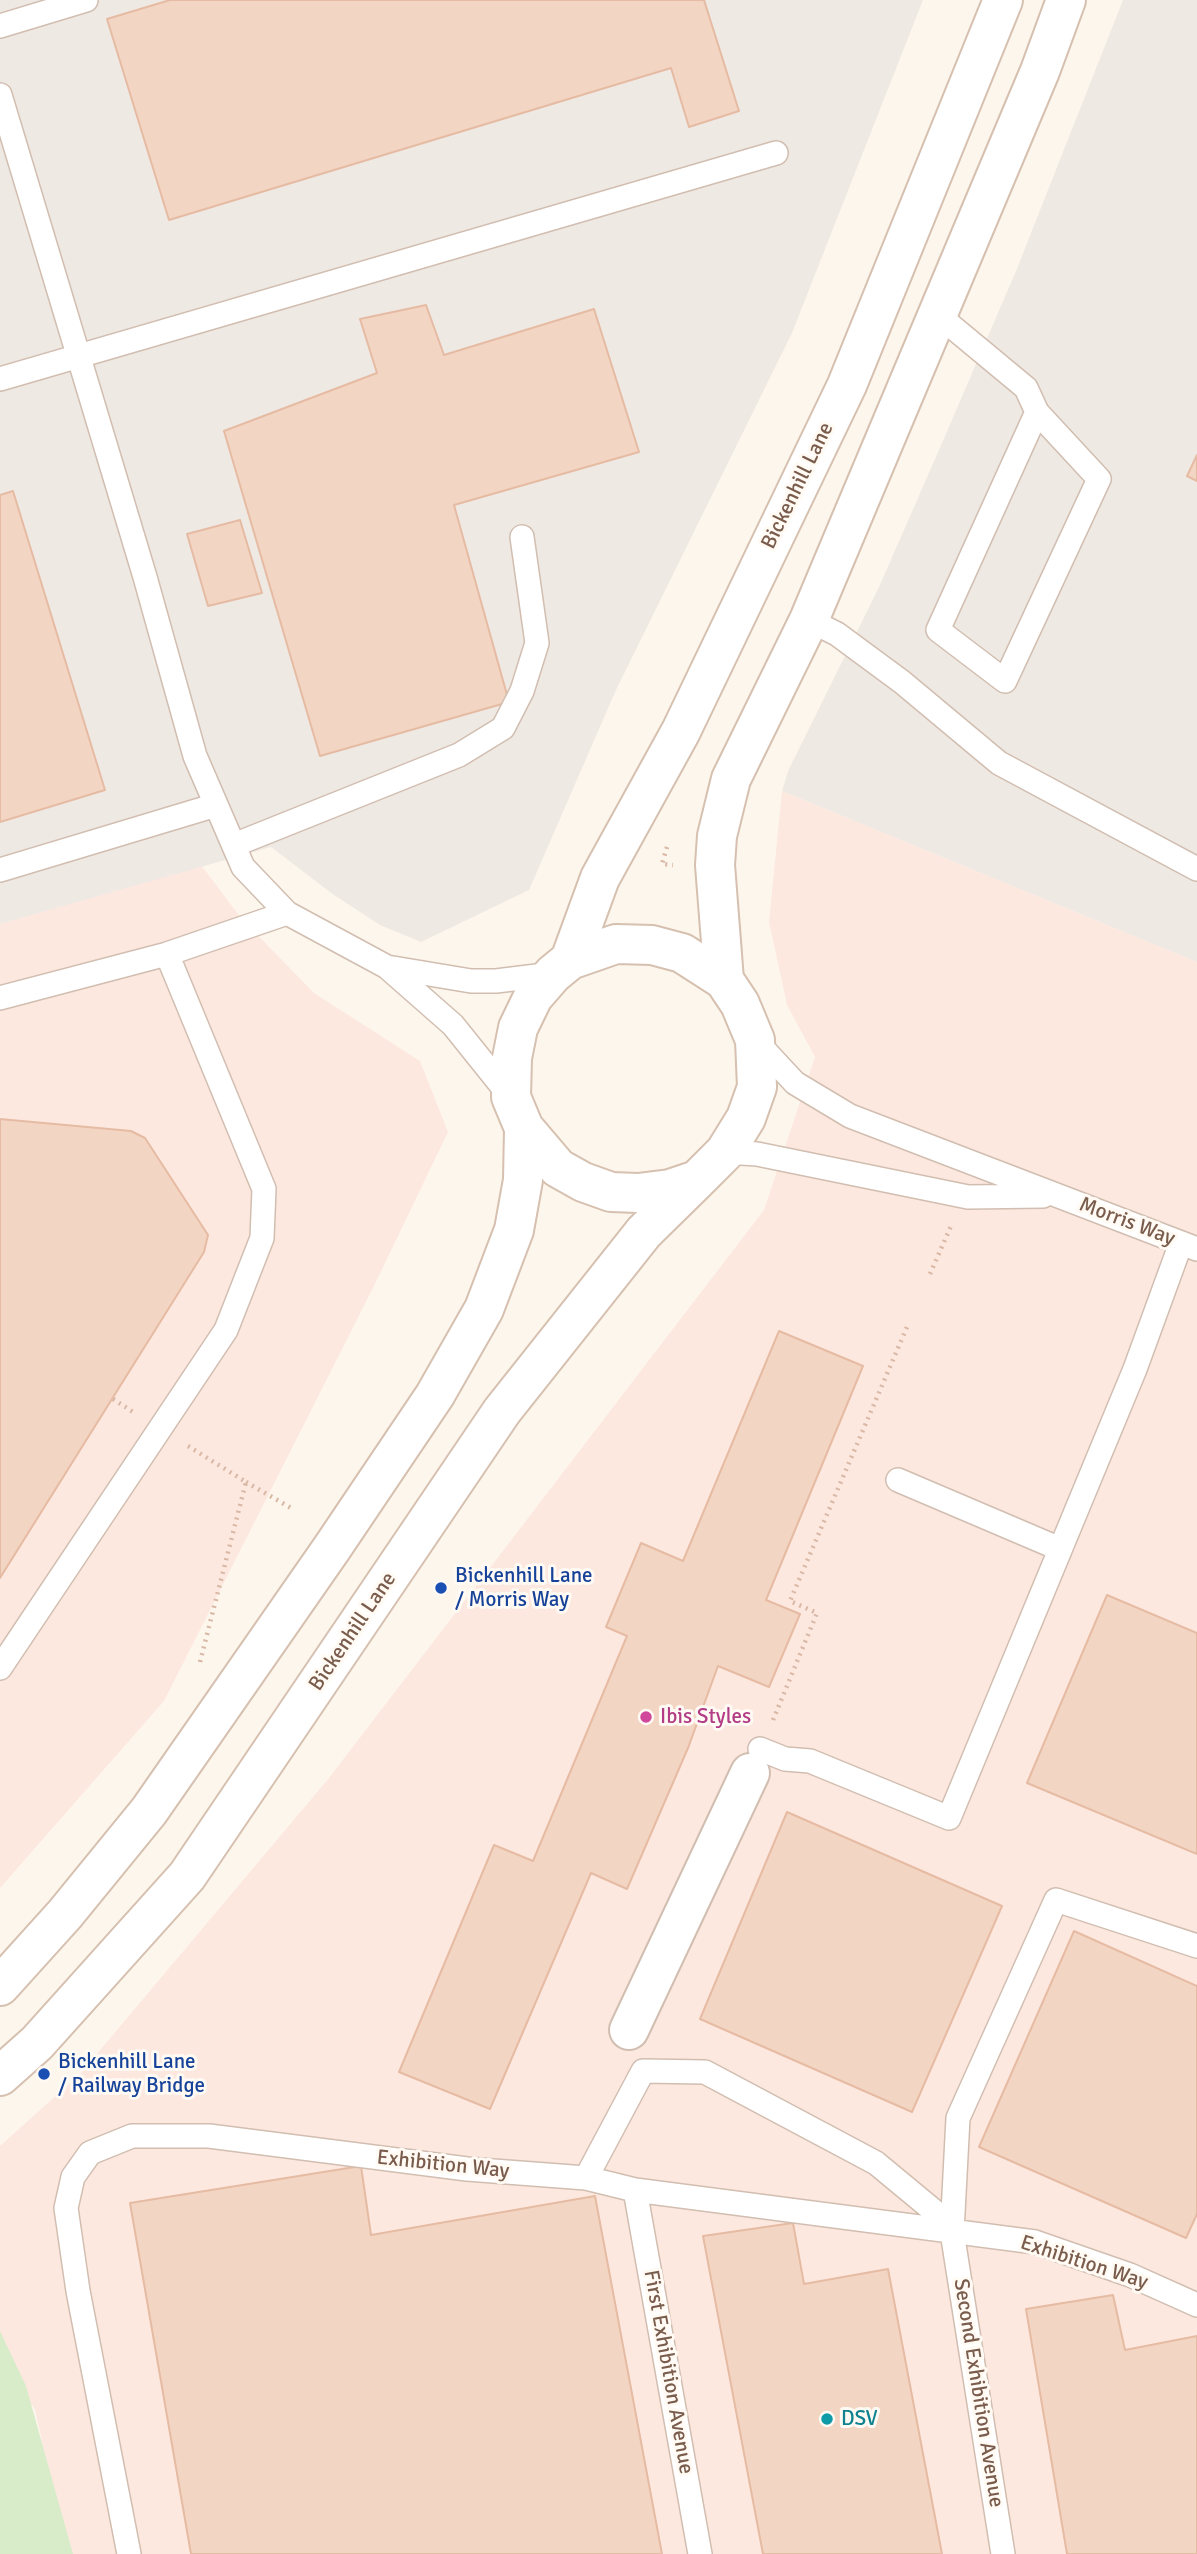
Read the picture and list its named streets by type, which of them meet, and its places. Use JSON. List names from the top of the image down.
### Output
{
  "streets": {
    "main road": ["Bickenhill Lane"],
    "lane": [
      "Morris Way",
      "Exhibition Way",
      "First Exhibition Avenue",
      "Second Exhibition Avenue"
    ]
  },
  "crossings": [
    ["Bickenhill Lane", "Morris Way"],
    ["Exhibition Way", "First Exhibition Avenue"],
    ["Exhibition Way", "Second Exhibition Avenue"]
  ],
  "places": [
    "Bickenhill Lane / Morris Way",
    "Ibis Styles",
    "Bickenhill Lane / Railway Bridge",
    "DSV"
  ]
}
